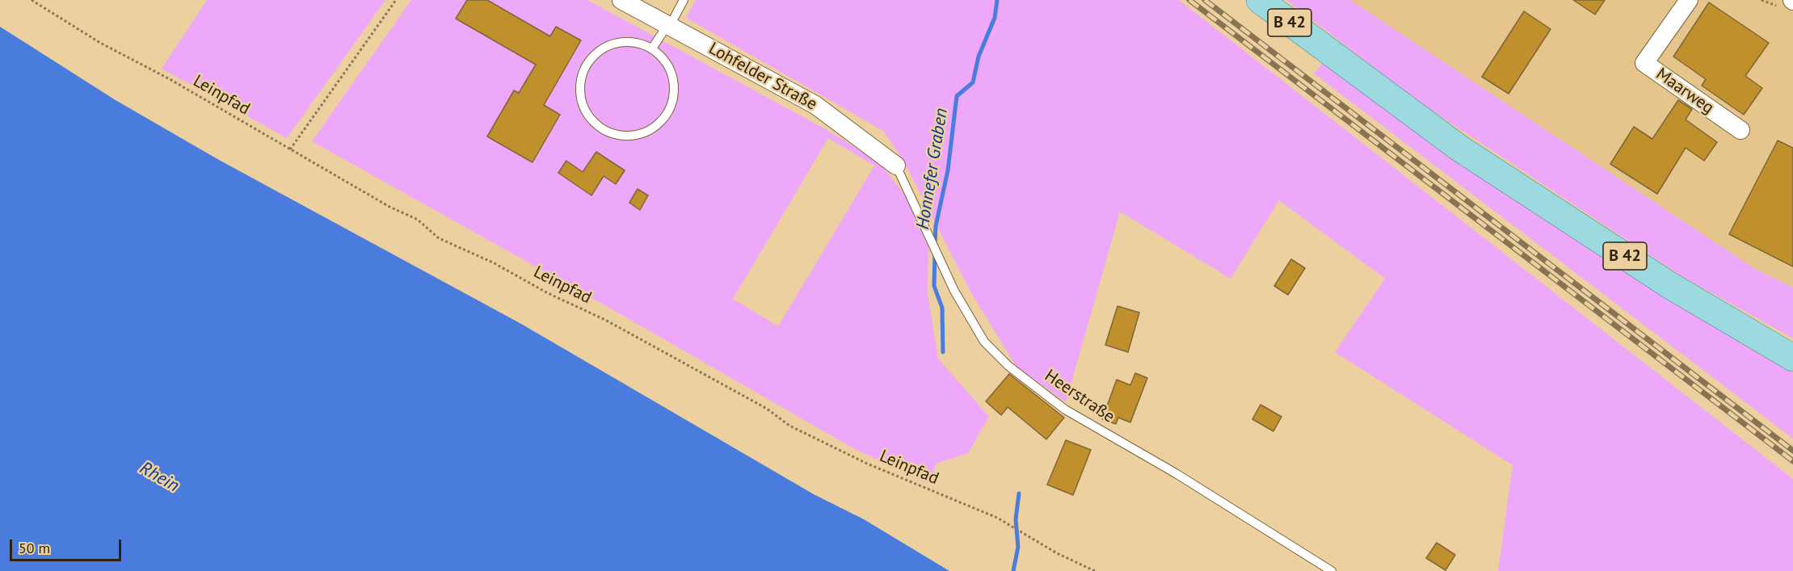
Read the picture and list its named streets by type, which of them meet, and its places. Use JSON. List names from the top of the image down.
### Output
{
  "streets": {
    "main road": ["B 42"],
    "street": ["Lohfelder Straße", "Maarweg"],
    "lane": ["Heerstraße"],
    "path": ["Leinpfad"]
  },
  "crossings": [
    ["Lohfelder Straße", "Heerstraße"]
  ],
  "water": ["Honnefer Graben", "Rhein"],
  "scale_bar": "50 m"
}
